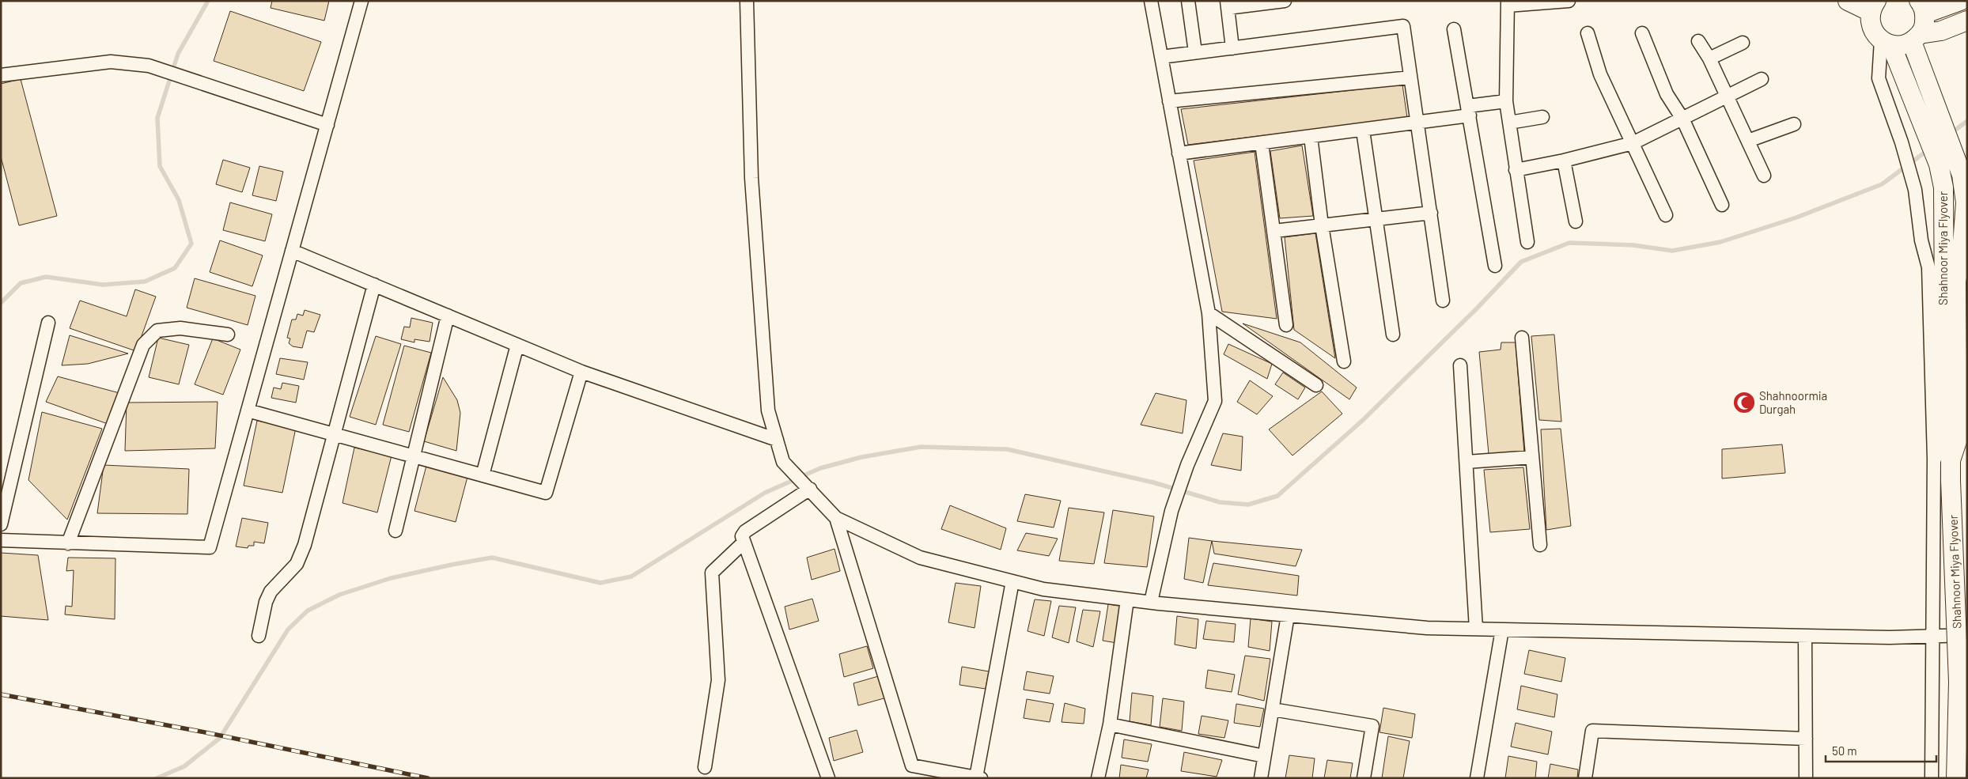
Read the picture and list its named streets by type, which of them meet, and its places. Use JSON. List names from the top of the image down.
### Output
{
  "streets": {
    "main road": ["Shahnoor Miya Flyover"]
  },
  "places": {
    "mosque": ["Shahnoormia Durgah"]
  },
  "scale_bar": "50 m"
}
